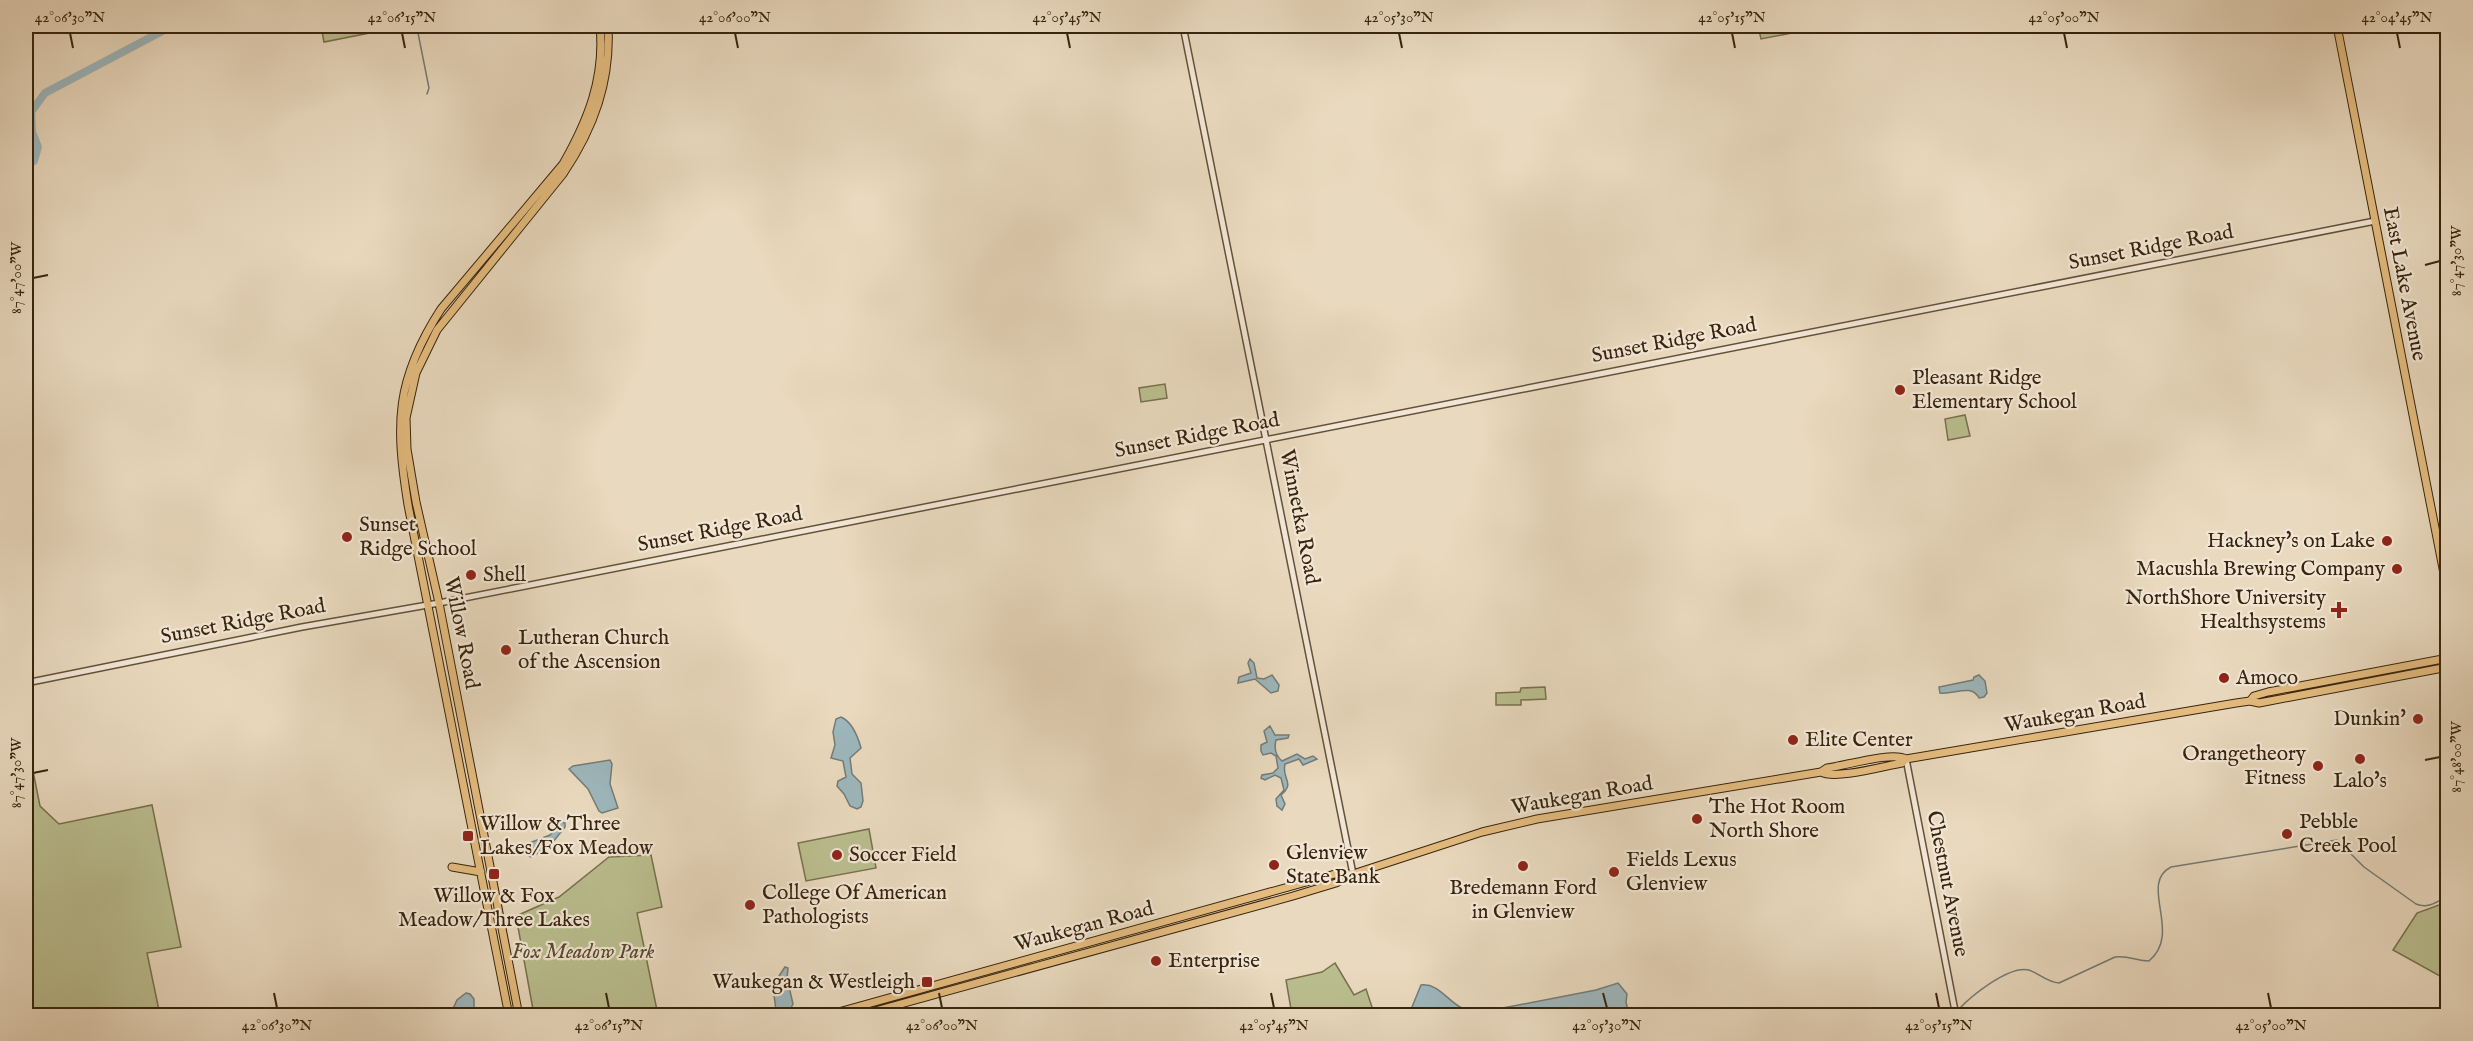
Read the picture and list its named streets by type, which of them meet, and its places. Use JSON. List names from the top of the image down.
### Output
{
  "streets": {
    "main road": ["East Lake Avenue", "Willow Road", "Waukegan Road"],
    "street": ["Sunset Ridge Road", "Winnetka Road", "Chestnut Avenue"]
  },
  "crossings": [
    ["Sunset Ridge Road", "East Lake Avenue"],
    ["Sunset Ridge Road", "Winnetka Road"],
    ["Sunset Ridge Road", "Willow Road"],
    ["Winnetka Road", "Waukegan Road"],
    ["Waukegan Road", "Chestnut Avenue"]
  ],
  "parks": ["Fox Meadow Park"],
  "places": {
    "other": [
      "Pleasant Ridge Elementary School",
      "Sunset Ridge School",
      "Hackney's on Lake",
      "Macushla Brewing Company",
      "Shell",
      "Lutheran Church of the Ascension",
      "Amoco",
      "Dunkin'",
      "Elite Center",
      "Lalo's",
      "Orangetheory Fitness",
      "The Hot Room North Shore",
      "Pebble Creek Pool",
      "Soccer Field",
      "Glenview State Bank",
      "Bredemann Ford in Glenview",
      "Fields Lexus Glenview",
      "College Of American Pathologists",
      "Enterprise"
    ],
    "health": ["NorthShore University Healthsystems"],
    "transit": ["Willow & Three Lakes/Fox Meadow", "Willow & Fox Meadow/Three Lakes", "Waukegan & Westleigh"]
  },
  "coordinates": [
    "42°06'30\"N",
    "42°06'15\"N",
    "42°06'00\"N",
    "42°05'45\"N",
    "42°05'30\"N",
    "42°05'15\"N",
    "42°05'00\"N",
    "42°04'45\"N",
    "87°47'30\"W",
    "87°47'00\"W",
    "87°48'00\"W"
  ]
}
